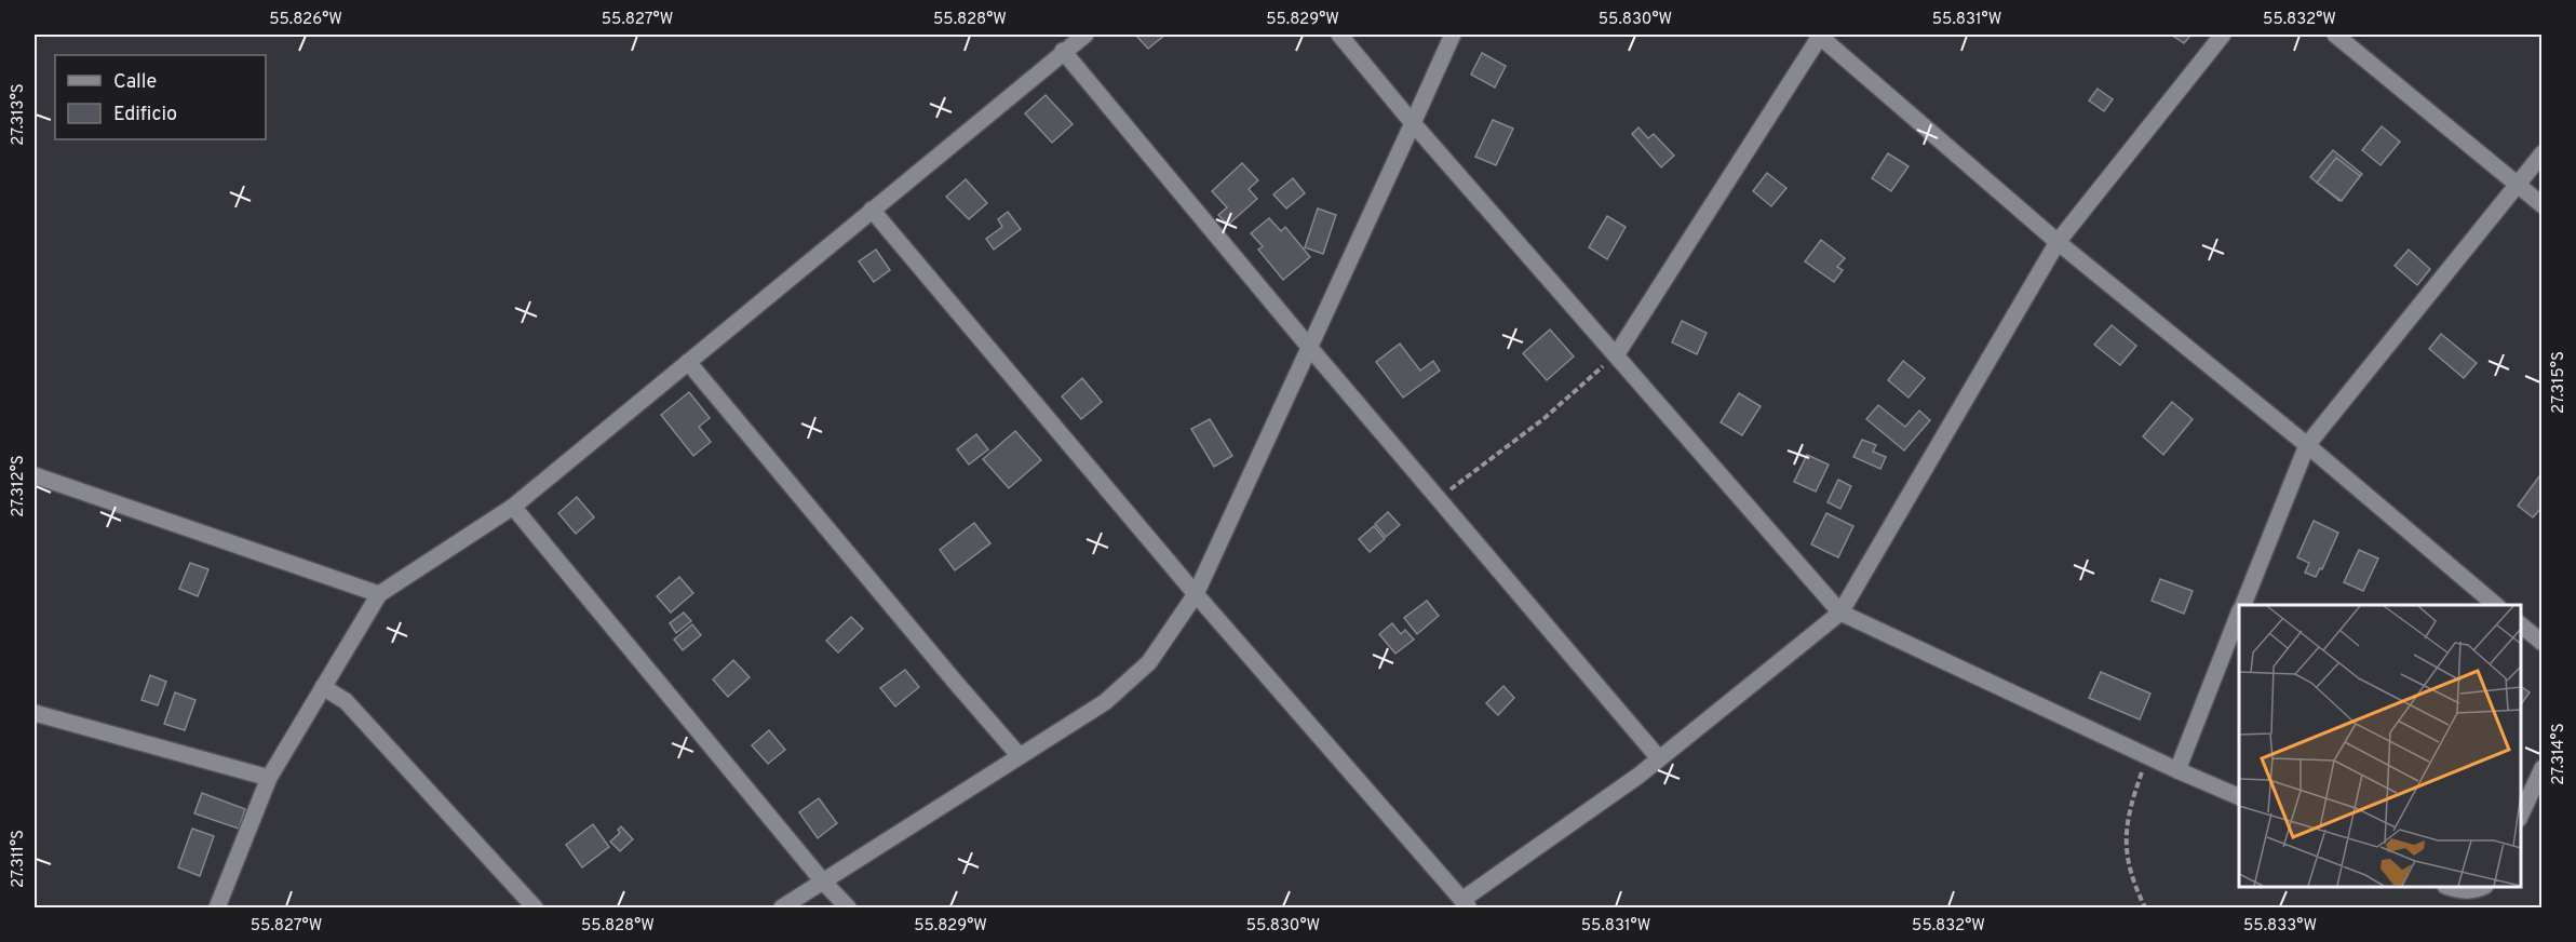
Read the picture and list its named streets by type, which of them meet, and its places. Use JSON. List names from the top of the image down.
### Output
{
  "legend": ["Calle", "Edificio"],
  "coordinates": [
    "55.826°W",
    "55.827°W",
    "55.828°W",
    "55.829°W",
    "55.830°W",
    "55.831°W",
    "55.832°W",
    "27.313°S",
    "27.315°S",
    "27.312°S",
    "27.314°S",
    "27.311°S",
    "55.833°W"
  ]
}
